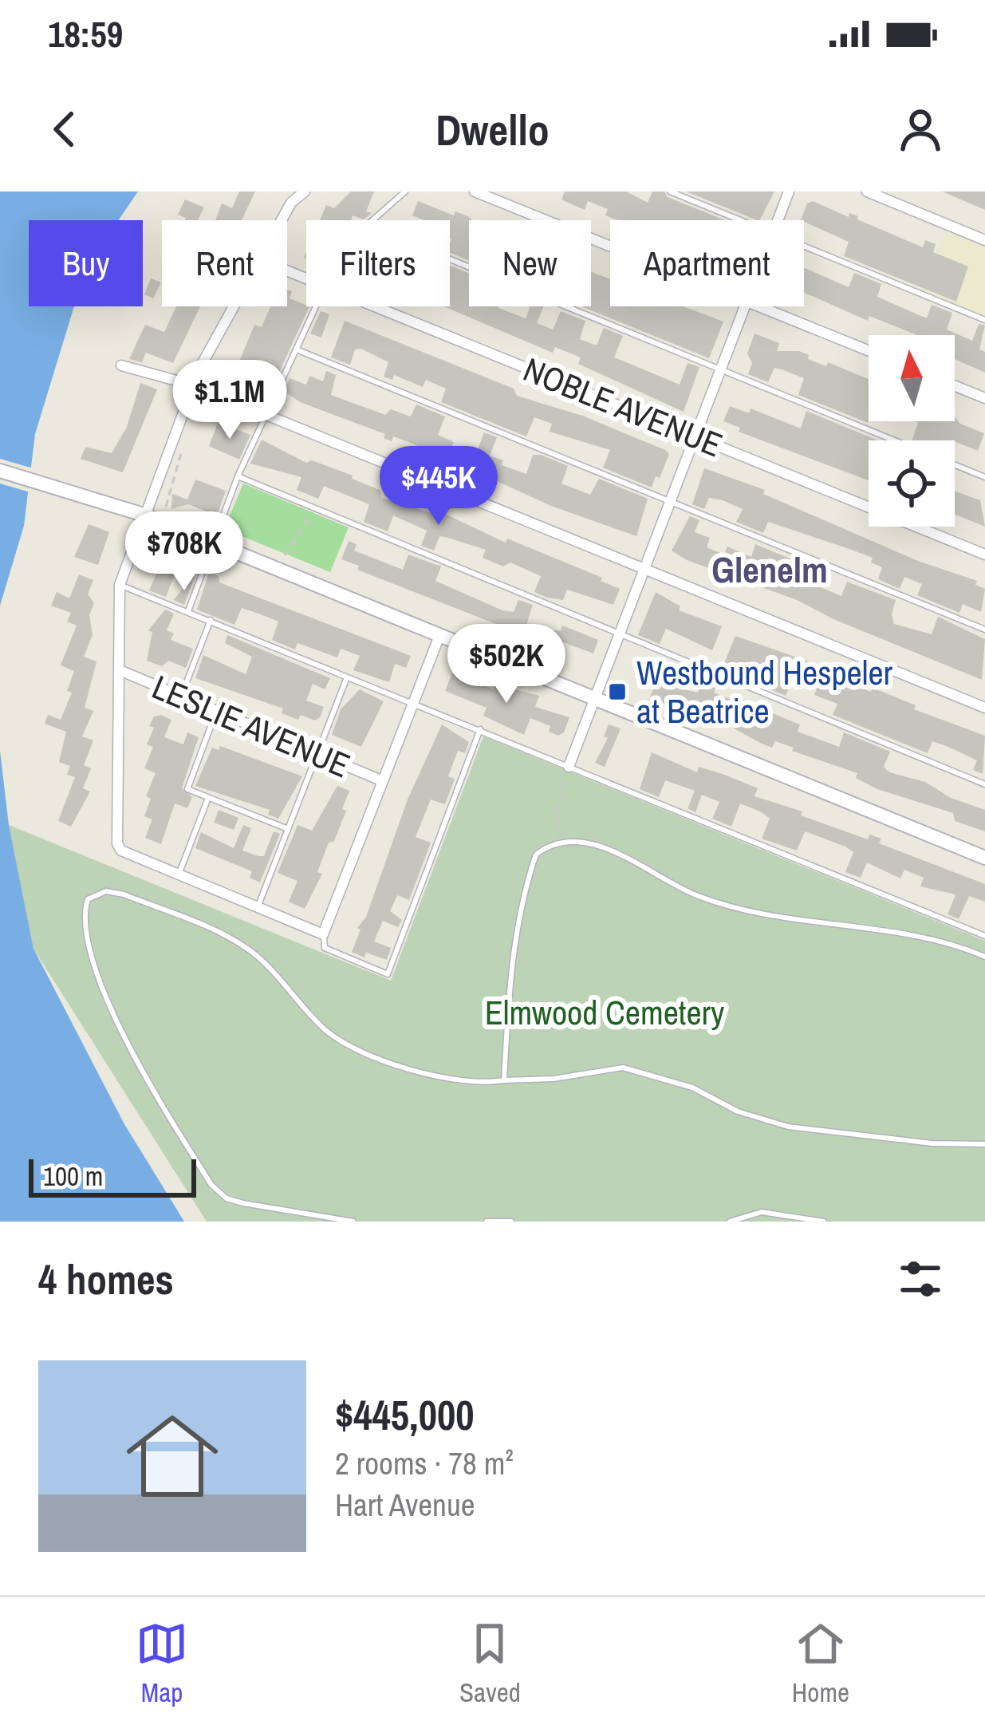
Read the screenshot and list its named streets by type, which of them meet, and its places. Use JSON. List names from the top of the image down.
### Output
{
  "streets": {
    "street": ["NOBLE AVENUE", "LESLIE AVENUE"]
  },
  "districts": ["Glenelm"],
  "parks": ["Elmwood Cemetery"],
  "places": {
    "transit": ["Westbound Hespeler at Beatrice"]
  },
  "scale_bar": "100 m",
  "north": "top",
  "page": {
    "status": "18:59",
    "header": "Dwello",
    "chip": [
      "Buy",
      "Rent",
      "Filters",
      "New",
      "Apartment"
    ],
    "price": [
      "$1.1M",
      "$445K",
      "$708K",
      "$502K"
    ],
    "scale": "100 m",
    "heading": "4 homes",
    "list": [
      {
        "name": "$445,000",
        "note": "2 rooms · 78 m² · Hart Avenue"
      }
    ],
    "tabs": ["Map", "Saved", "Home"]
  }
}
